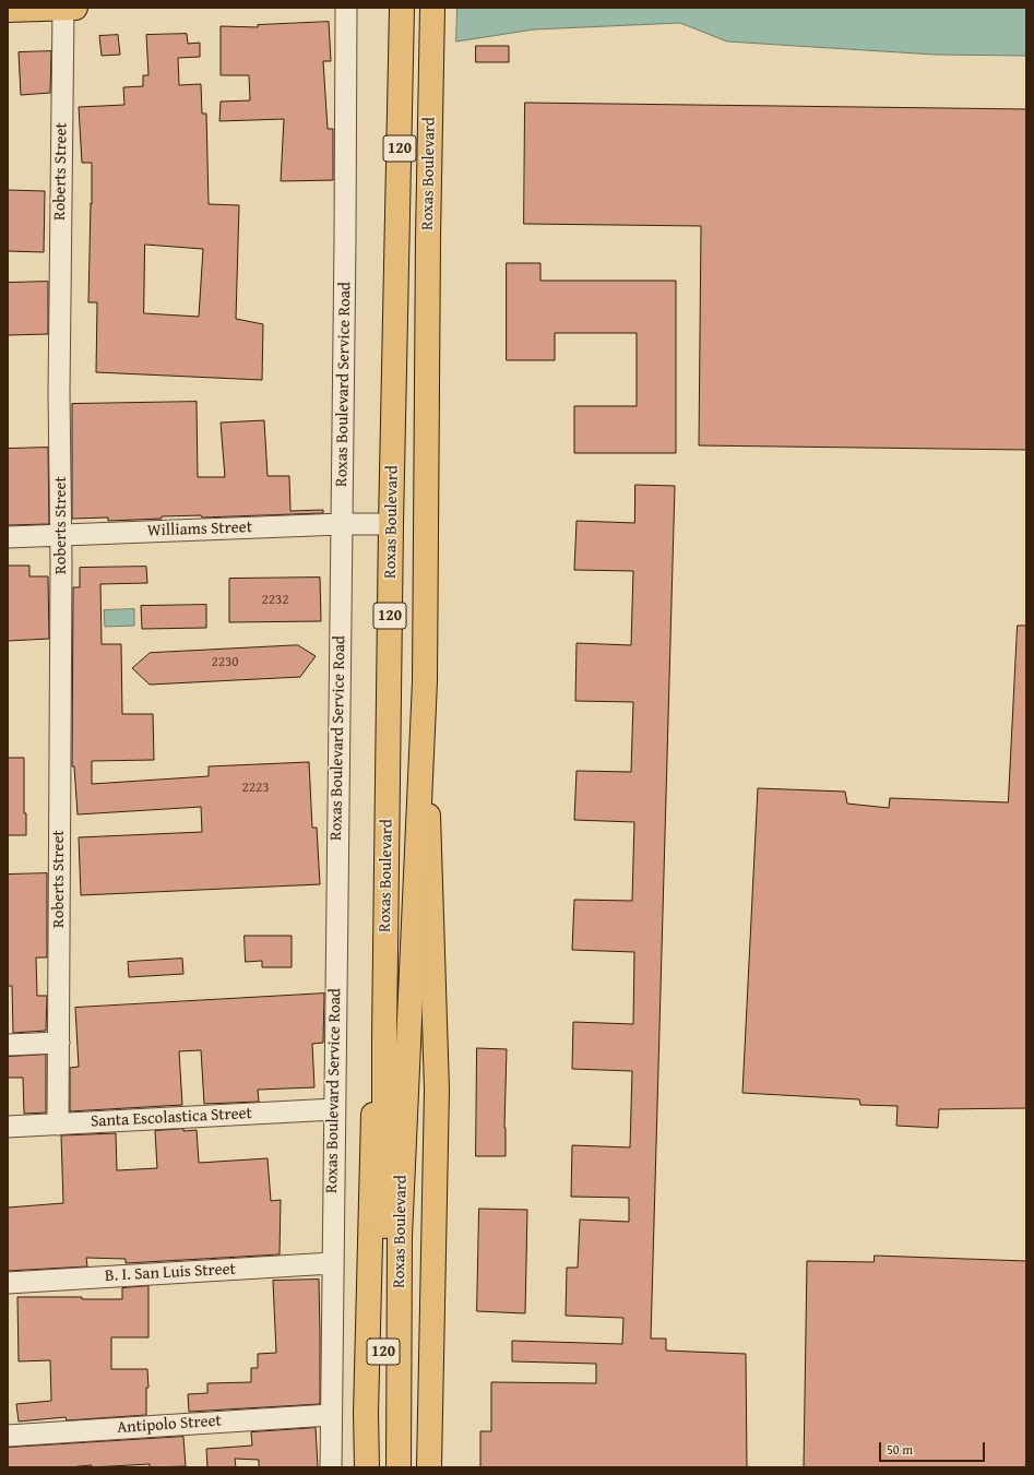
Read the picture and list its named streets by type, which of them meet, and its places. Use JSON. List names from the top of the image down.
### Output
{
  "streets": {
    "main road": ["120", "Roxas Boulevard"],
    "street": [
      "Roberts Street",
      "Roxas Boulevard Service Road",
      "Williams Street",
      "Santa Escolastica Street",
      "B. I. San Luis Street",
      "Antipolo Street"
    ]
  },
  "crossings": [
    ["Roberts Street", "Williams Street"],
    ["Roberts Street", "Santa Escolastica Street"],
    ["Roxas Boulevard", "Williams Street"],
    ["Roxas Boulevard Service Road", "Williams Street"],
    ["Roxas Boulevard Service Road", "Santa Escolastica Street"],
    ["Roxas Boulevard Service Road", "B. I. San Luis Street"],
    ["Roxas Boulevard Service Road", "Antipolo Street"]
  ],
  "house_numbers": ["2232", "2230", "2223"],
  "scale_bar": "50 m"
}
